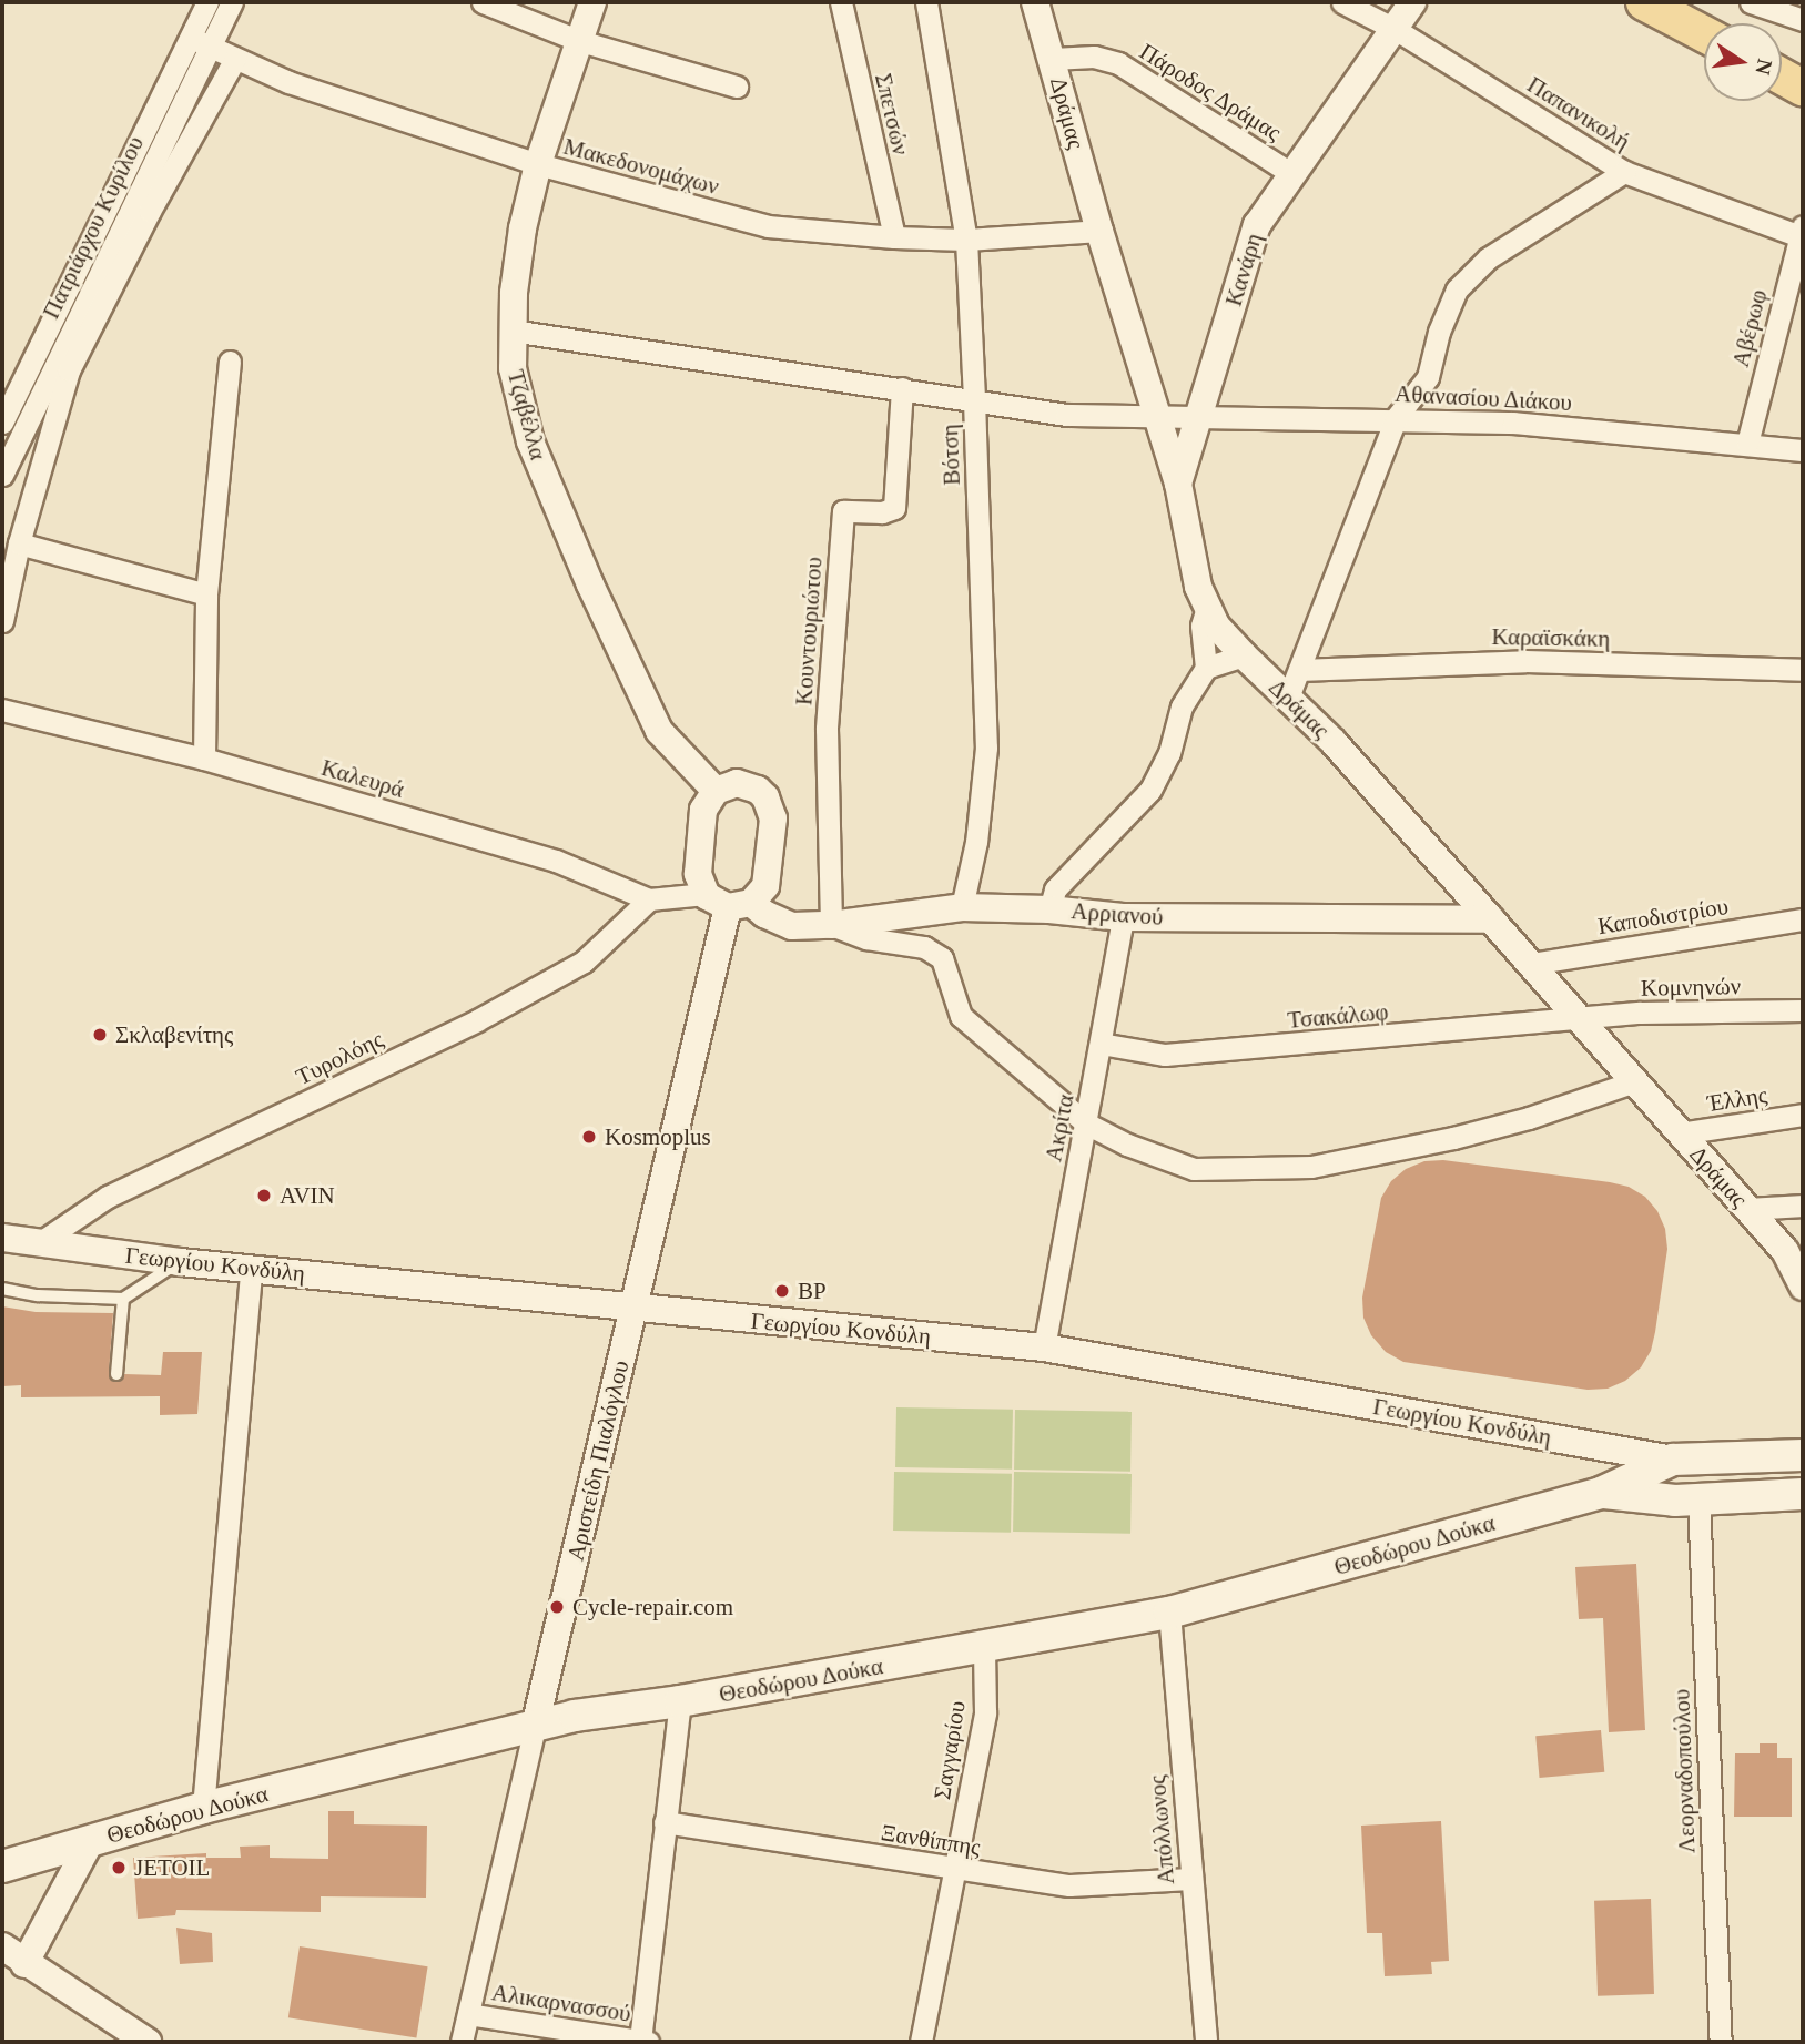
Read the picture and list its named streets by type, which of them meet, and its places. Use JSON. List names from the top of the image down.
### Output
{
  "streets": {
    "main road": ["Θεοδώρου Δούκα"],
    "street": [
      "Πάροδος Δράμας",
      "Δράμας",
      "Παπανικολή",
      "Σπετσών",
      "Μακεδονομάχων",
      "Πατριάρχου Κυρίλου",
      "Κανάρη",
      "Αβέρωφ",
      "Αθανασίου Διάκου",
      "Τζαβέλλα",
      "Βότση",
      "Κουντουριώτου",
      "Καραϊσκάκη",
      "Καλευρά",
      "Αρριανού",
      "Καποδιστρίου",
      "Κομνηνών",
      "Τσακάλωφ",
      "Τυρολόης",
      "Έλλης",
      "Ακρίτα",
      "Γεωργίου Κονδύλη",
      "Αριστείδη Πιαλόγλου",
      "Σαγγαρίου",
      "Λεορναδοπούλου",
      "Απόλλωνος",
      "Ξανθίππης",
      "Αλικαρνασσού"
    ]
  },
  "crossings": [
    ["Πάροδος Δράμας", "Δράμας"],
    ["Πάροδος Δράμας", "Κανάρη"],
    ["Δράμας", "Μακεδονομάχων"],
    ["Δράμας", "Κανάρη"],
    ["Δράμας", "Αθανασίου Διάκου"],
    ["Δράμας", "Αρριανού"],
    ["Δράμας", "Καποδιστρίου"],
    ["Δράμας", "Κομνηνών"],
    ["Δράμας", "Τσακάλωφ"],
    ["Δράμας", "Έλλης"],
    ["Παπανικολή", "Κανάρη"],
    ["Παπανικολή", "Αβέρωφ"],
    ["Σπετσών", "Μακεδονομάχων"],
    ["Μακεδονομάχων", "Πατριάρχου Κυρίλου"],
    ["Μακεδονομάχων", "Τζαβέλλα"],
    ["Μακεδονομάχων", "Βότση"],
    ["Κανάρη", "Αθανασίου Διάκου"],
    ["Αβέρωφ", "Αθανασίου Διάκου"],
    ["Τζαβέλλα", "Καλευρά"],
    ["Τζαβέλλα", "Αρριανού"],
    ["Τζαβέλλα", "Αριστείδη Πιαλόγλου"],
    ["Βότση", "Αρριανού"],
    ["Κουντουριώτου", "Αρριανού"],
    ["Καλευρά", "Αρριανού"],
    ["Καλευρά", "Τυρολόης"],
    ["Καλευρά", "Αριστείδη Πιαλόγλου"],
    ["Αρριανού", "Ακρίτα"],
    ["Αρριανού", "Αριστείδη Πιαλόγλου"],
    ["Κομνηνών", "Τσακάλωφ"],
    ["Τσακάλωφ", "Ακρίτα"],
    ["Τυρολόης", "Γεωργίου Κονδύλη"],
    ["Ακρίτα", "Γεωργίου Κονδύλη"],
    ["Γεωργίου Κονδύλη", "Αριστείδη Πιαλόγλου"],
    ["Γεωργίου Κονδύλη", "Θεοδώρου Δούκα"],
    ["Αριστείδη Πιαλόγλου", "Θεοδώρου Δούκα"],
    ["Αριστείδη Πιαλόγλου", "Αλικαρνασσού"],
    ["Θεοδώρου Δούκα", "Σαγγαρίου"],
    ["Θεοδώρου Δούκα", "Λεορναδοπούλου"],
    ["Θεοδώρου Δούκα", "Απόλλωνος"],
    ["Σαγγαρίου", "Ξανθίππης"],
    ["Απόλλωνος", "Ξανθίππης"]
  ],
  "places": [
    "Σκλαβενίτης",
    "Kosmoplus",
    "AVIN",
    "BP",
    "Cycle-repair.com",
    "JETOIL"
  ],
  "north": "right"
}
